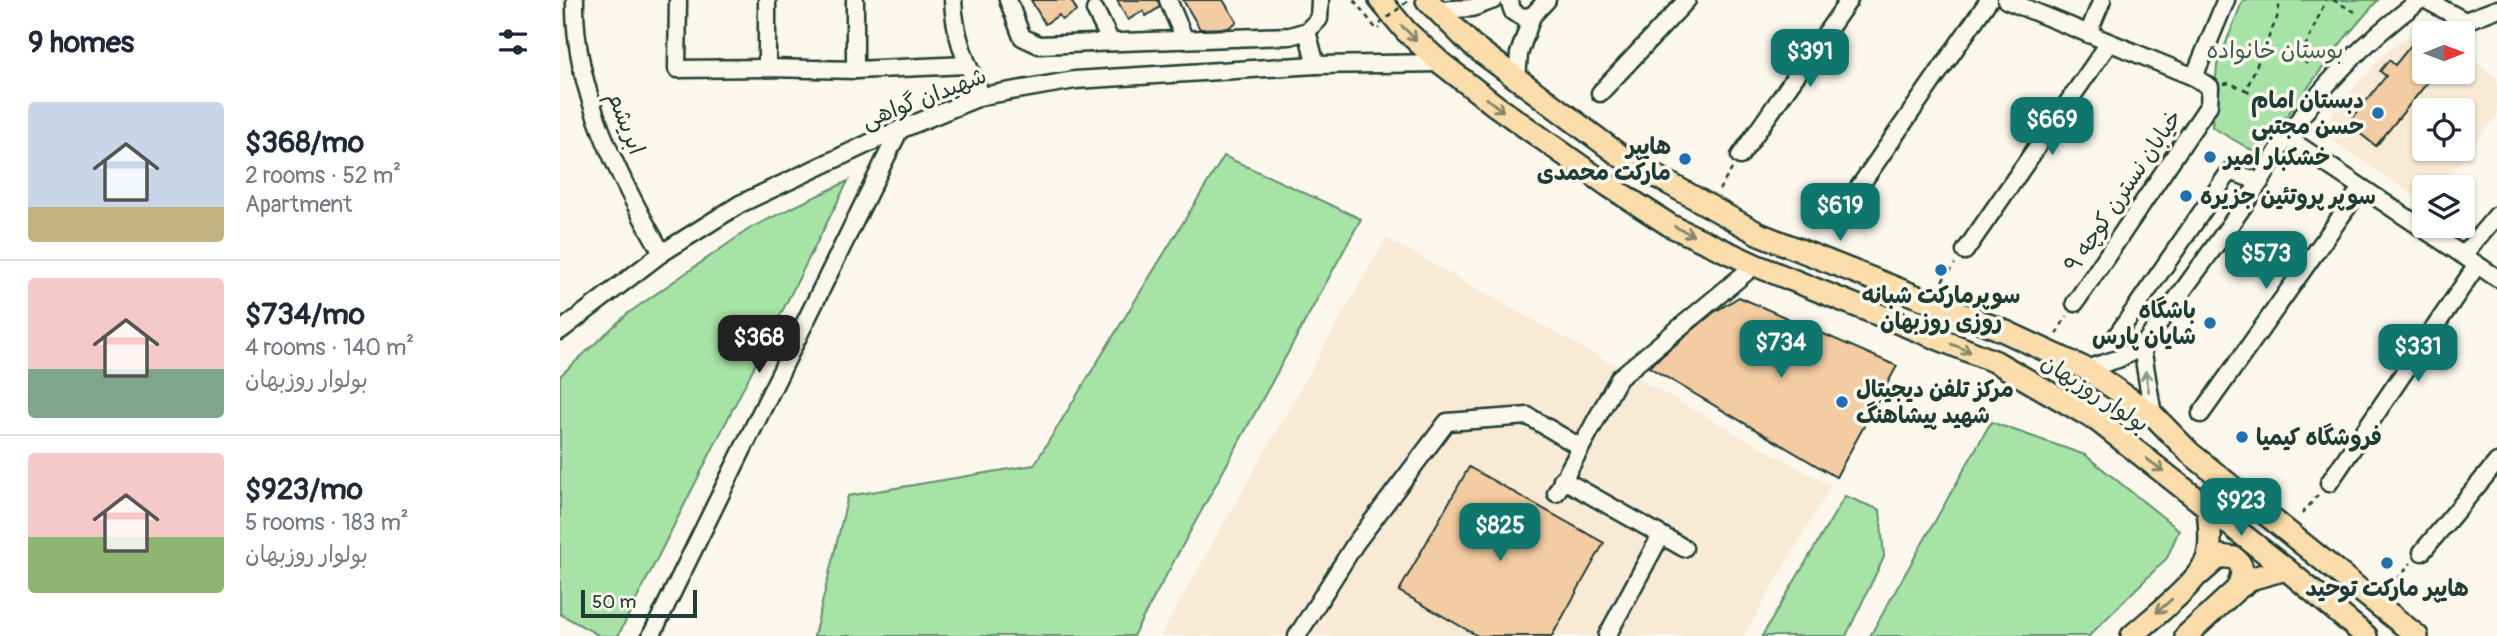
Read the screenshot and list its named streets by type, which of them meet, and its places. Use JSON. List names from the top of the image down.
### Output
{
  "streets": {
    "main road": ["بولوار روزبهان"],
    "street": ["شهیدان گواهی", "ابریشم", "خیابان نسترن کوچه ۹"]
  },
  "crossings": [
    ["شهیدان گواهی", "ابریشم"],
    ["شهیدان گواهی", "بولوار روزبهان"]
  ],
  "parks": ["بوستان خانواده"],
  "places": [
    "دبستان امام حسن مجتبی",
    "خشکبار امیر",
    "هایپر مارکت محمدی",
    "سوپر پروتئین جزیره",
    "سوپرمارکت شبانه روزی روزبهان",
    "باشگاه شایان پارس",
    "مرکز تلفن دیجیتال شهید پیشاهنگ",
    "فروشگاه کیمیا",
    "هایپر مارکت توحید"
  ],
  "scale_bar": "50 m",
  "north": "right",
  "page": {
    "heading": "9 homes",
    "price": [
      "$391",
      "$669",
      "$619",
      "$573",
      "$368",
      "$734",
      "$331",
      "$923",
      "$825"
    ],
    "list": [
      {
        "name": "$368/mo",
        "note": "2 rooms · 52 m² · Apartment"
      },
      {
        "name": "$734/mo",
        "note": "4 rooms · 140 m² · بولوار روزبهان"
      },
      {
        "name": "$923/mo",
        "note": "5 rooms · 183 m² · بولوار روزبهان"
      }
    ],
    "scale": "50 m"
  }
}
